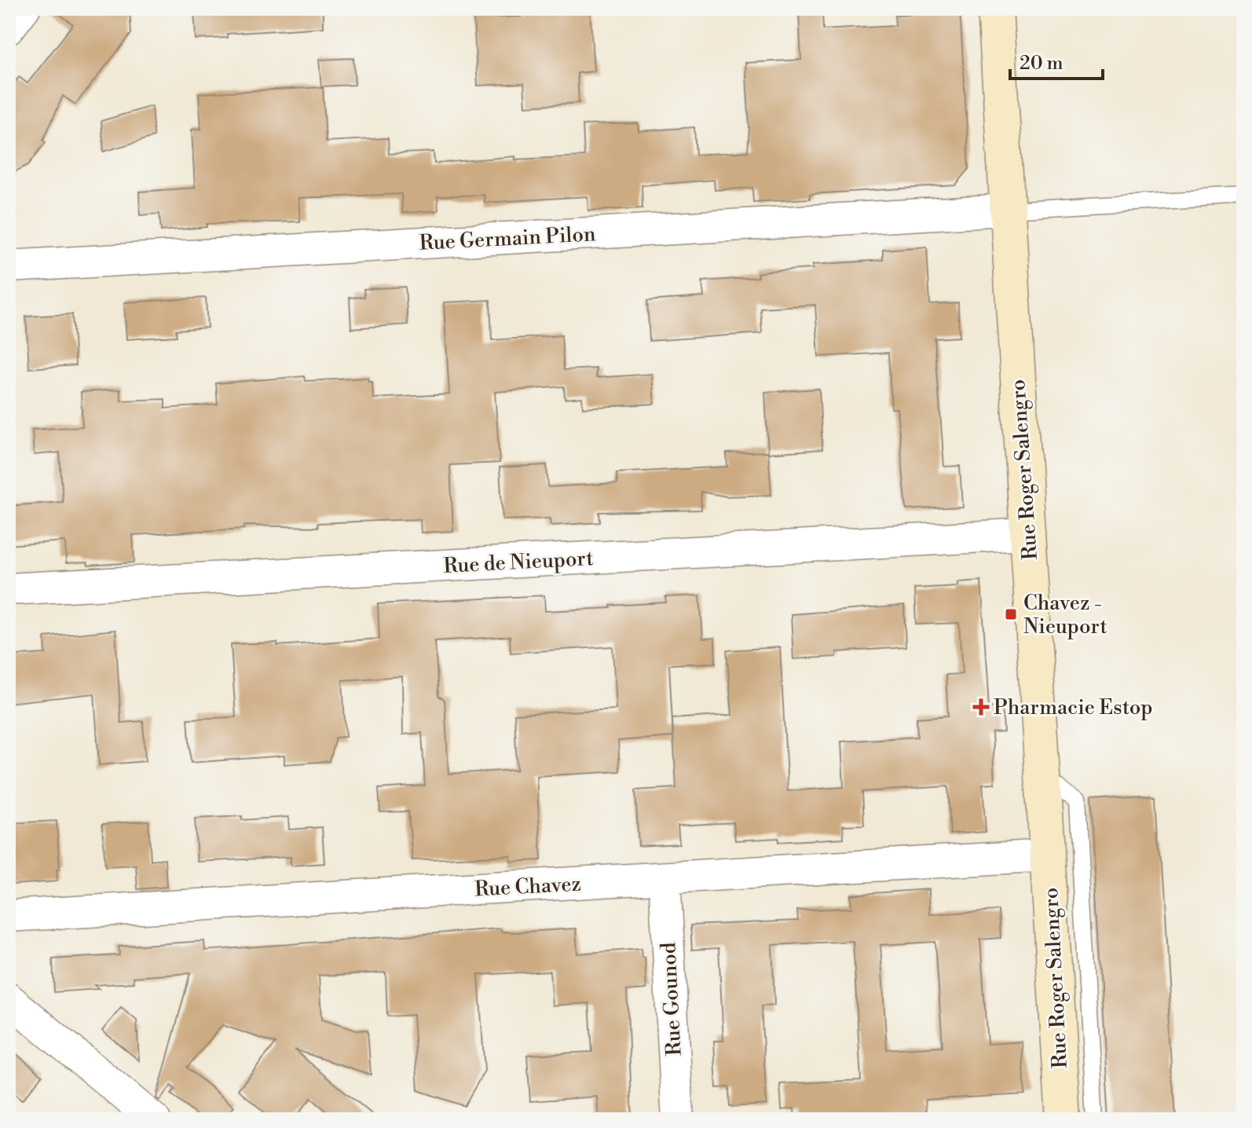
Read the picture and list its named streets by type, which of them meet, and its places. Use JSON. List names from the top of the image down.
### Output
{
  "streets": {
    "main road": ["Rue Roger Salengro"],
    "street": [
      "Rue Germain Pilon",
      "Rue de Nieuport",
      "Rue Chavez",
      "Rue Gounod"
    ]
  },
  "crossings": [
    ["Rue Germain Pilon", "Rue Roger Salengro"],
    ["Rue Roger Salengro", "Rue de Nieuport"],
    ["Rue Roger Salengro", "Rue Chavez"],
    ["Rue Chavez", "Rue Gounod"]
  ],
  "places": {
    "transit": ["Chavez - Nieuport"],
    "health": ["Pharmacie Estop"]
  },
  "scale_bar": "20 m"
}
